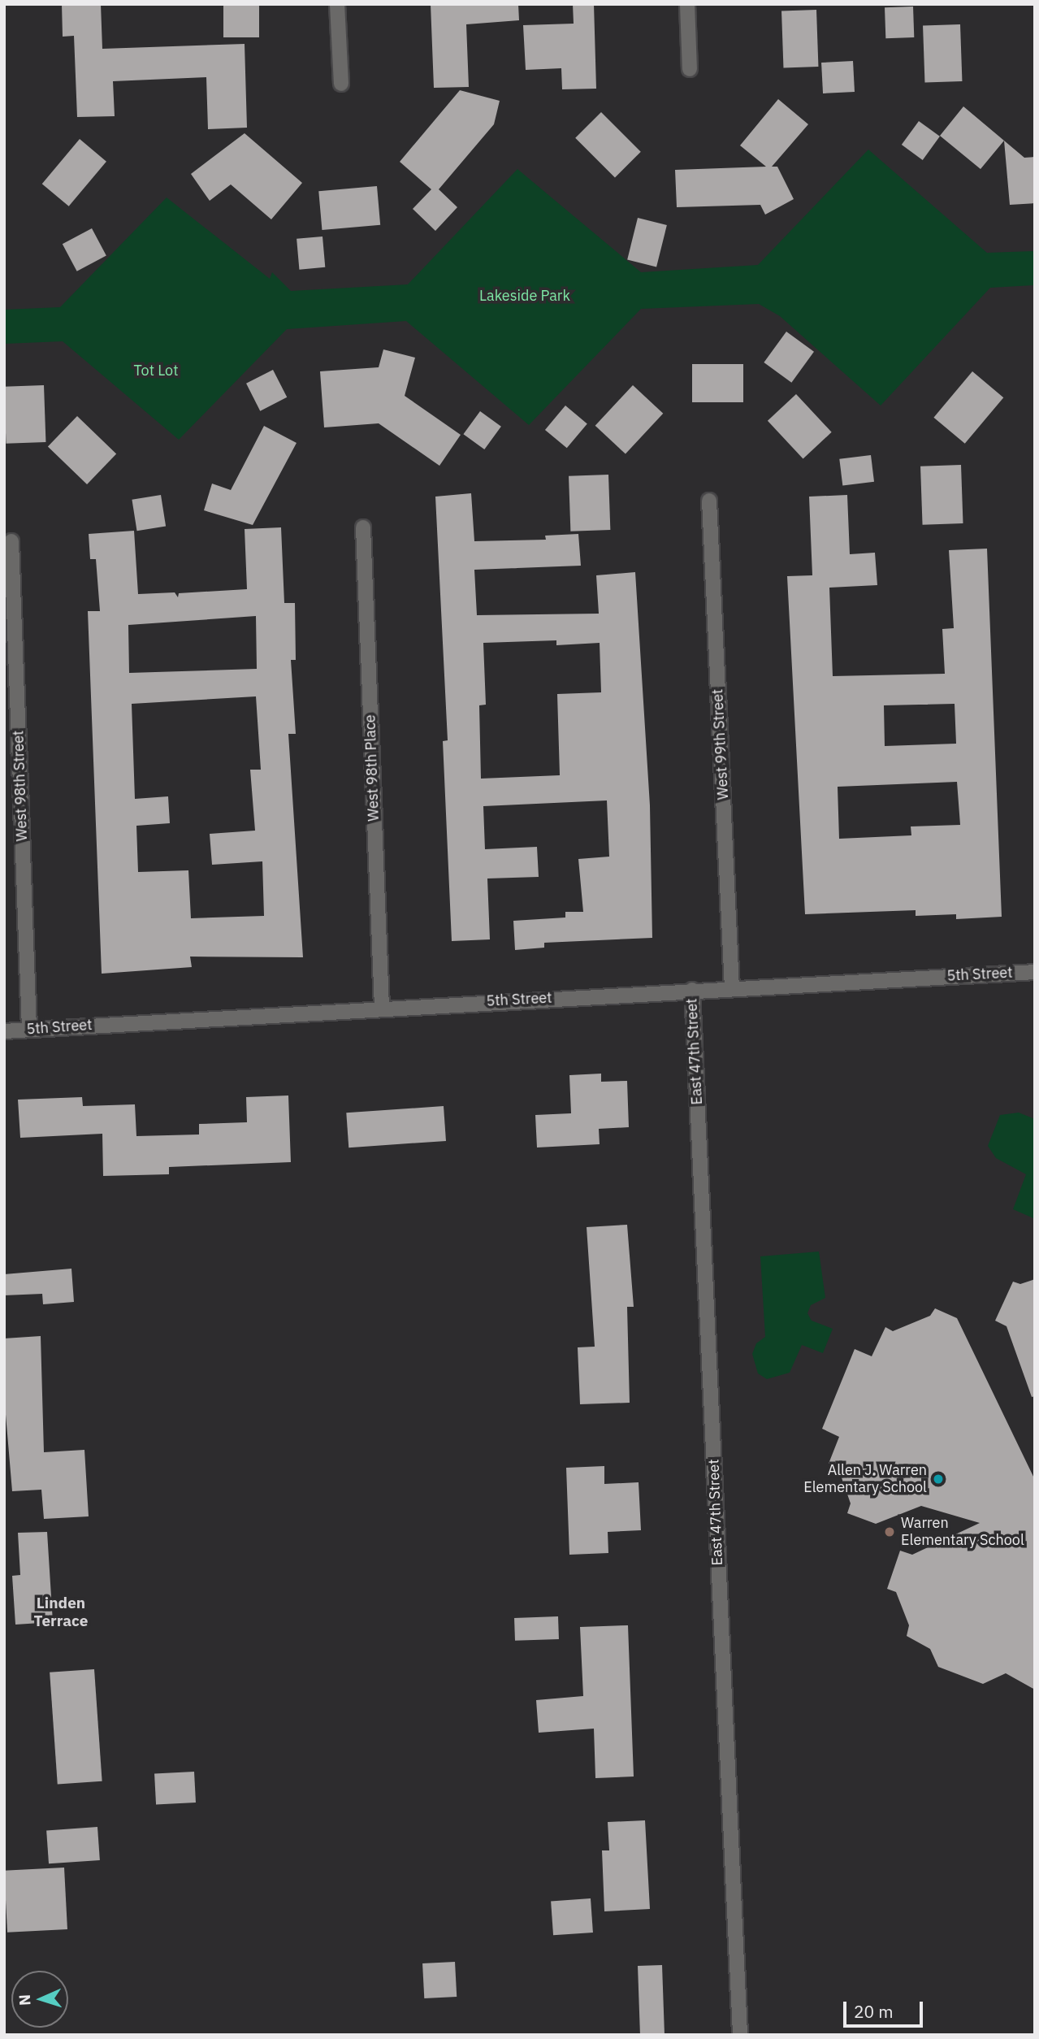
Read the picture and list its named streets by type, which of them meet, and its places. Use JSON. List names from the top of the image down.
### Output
{
  "streets": {
    "street": [
      "West 99th Street",
      "West 98th Place",
      "West 98th Street",
      "5th Street",
      "East 47th Street"
    ]
  },
  "crossings": [
    ["West 99th Street", "5th Street"],
    ["West 98th Place", "5th Street"],
    ["West 98th Street", "5th Street"],
    ["5th Street", "East 47th Street"]
  ],
  "districts": ["Linden Terrace"],
  "parks": ["Lakeside Park", "Tot Lot"],
  "places": ["Allen J. Warren Elementary School", "Warren Elementary School"],
  "scale_bar": "20 m",
  "north": "left"
}
